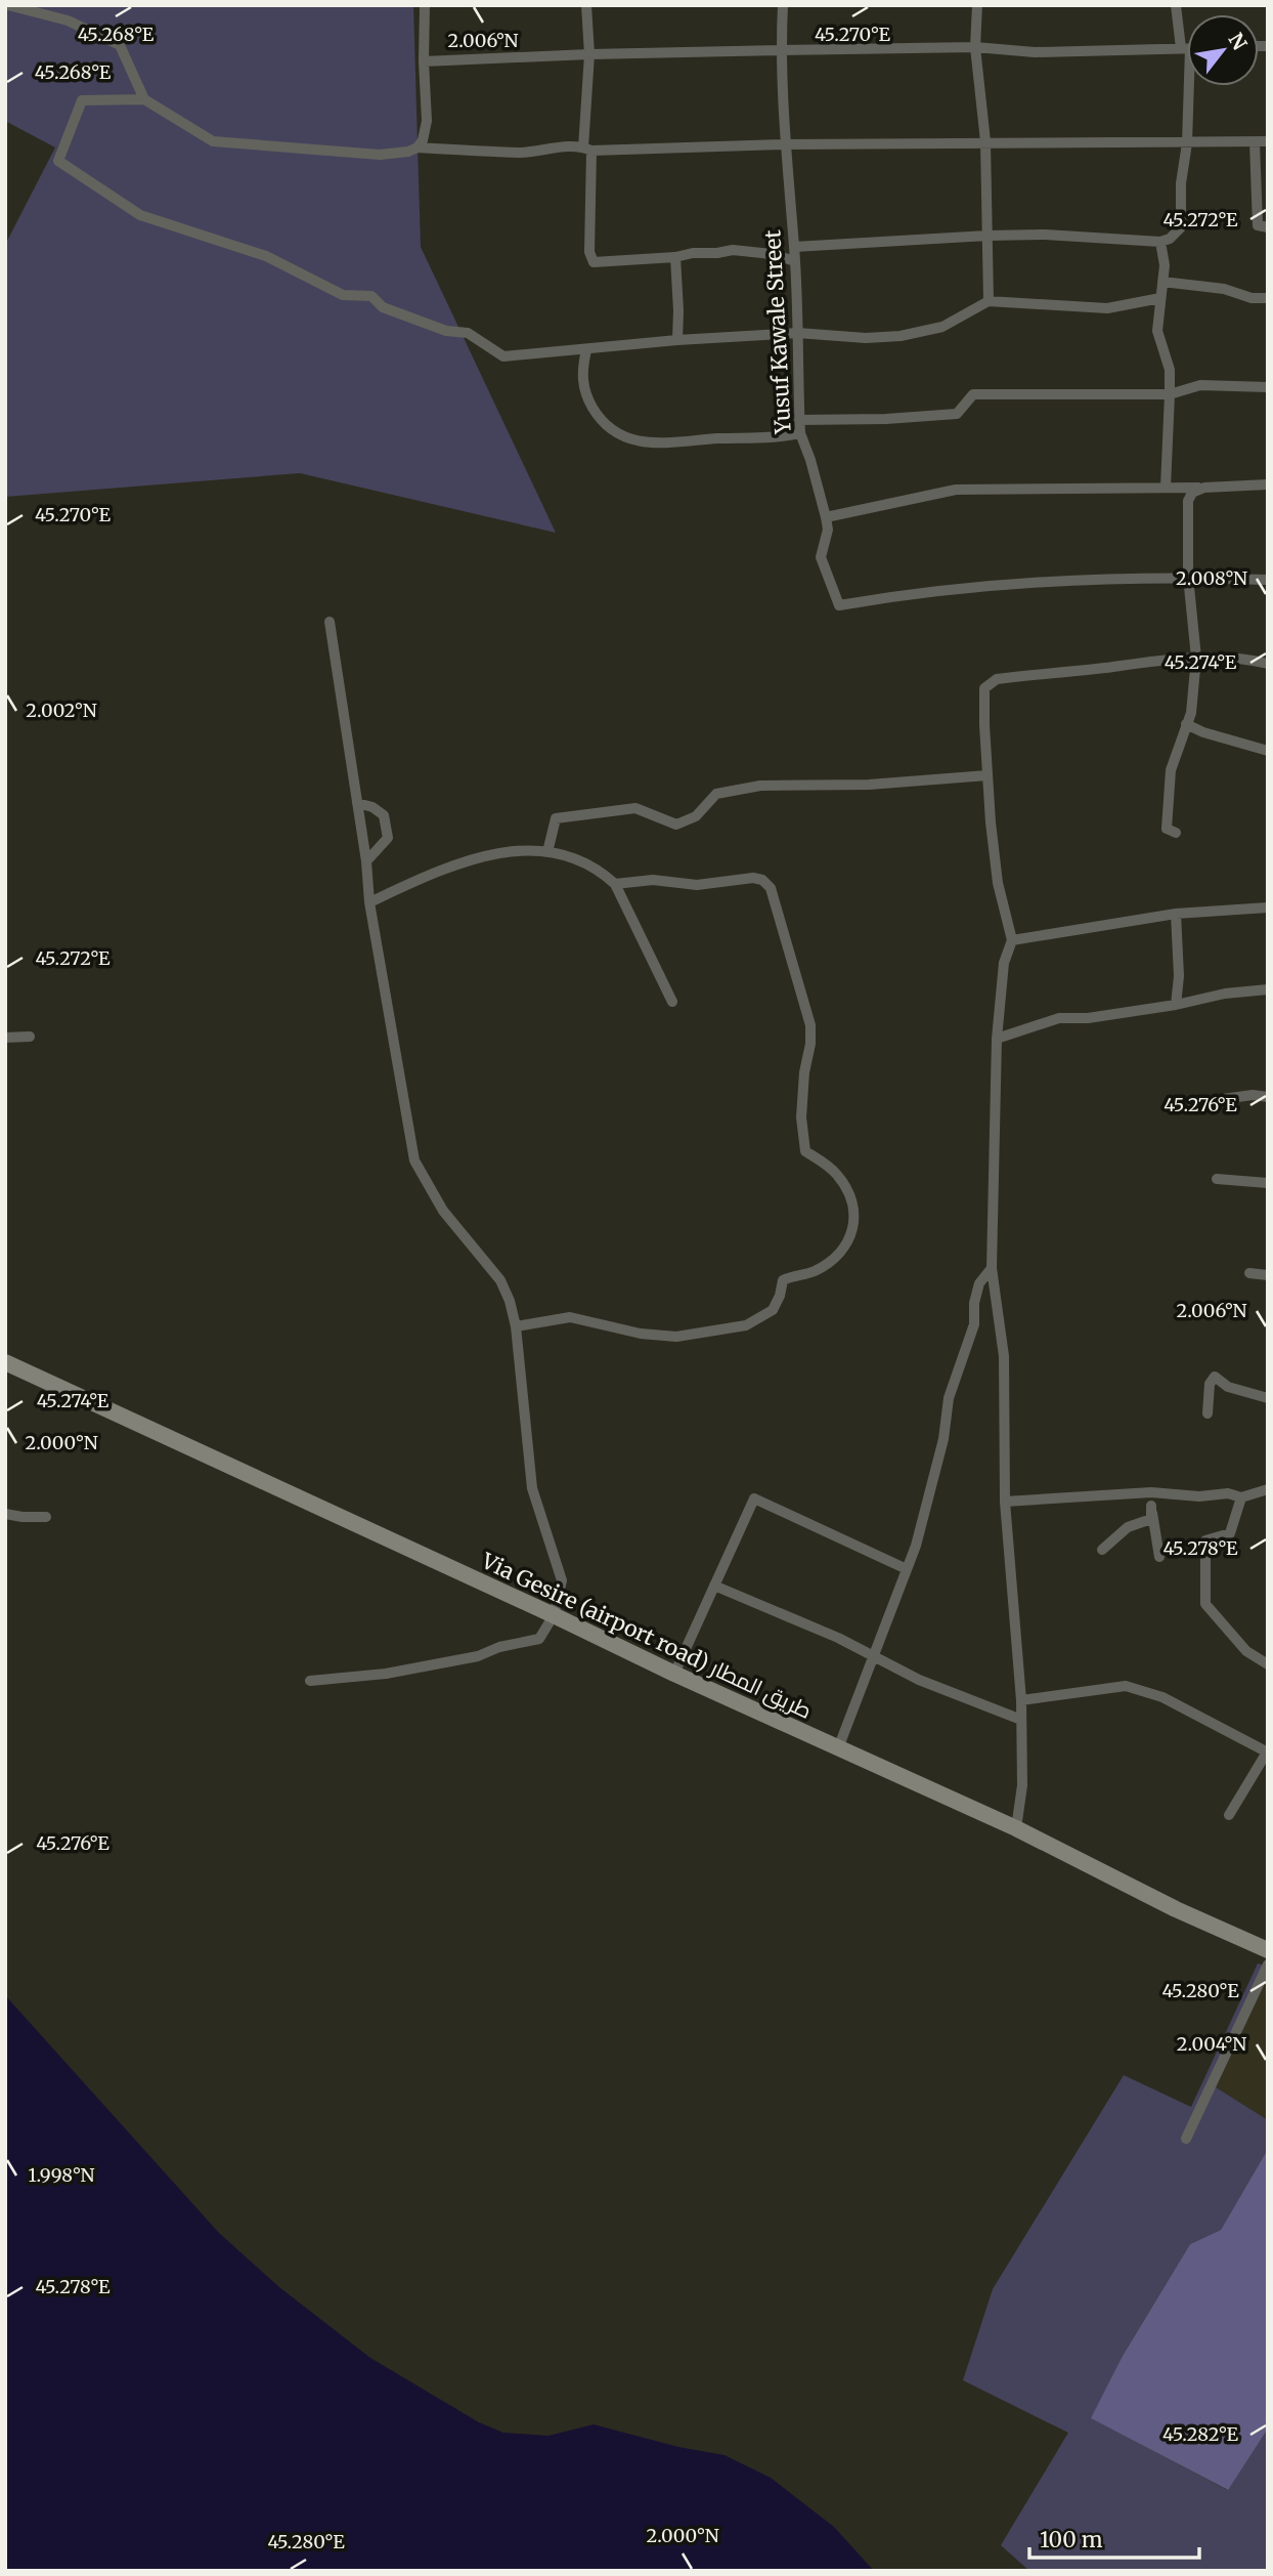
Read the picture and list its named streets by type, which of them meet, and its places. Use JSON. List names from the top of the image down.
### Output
{
  "streets": {
    "main road": ["Via Gesire (airport road) طريق المطار"],
    "street": ["Yusuf Kawale Street"]
  },
  "scale_bar": "100 m",
  "north": "top right",
  "coordinates": [
    "45.268°E",
    "45.270°E",
    "2.006°N",
    "45.272°E",
    "2.008°N",
    "45.274°E",
    "2.002°N",
    "45.276°E",
    "2.000°N",
    "45.278°E",
    "45.280°E",
    "2.004°N",
    "1.998°N",
    "45.282°E"
  ]
}
